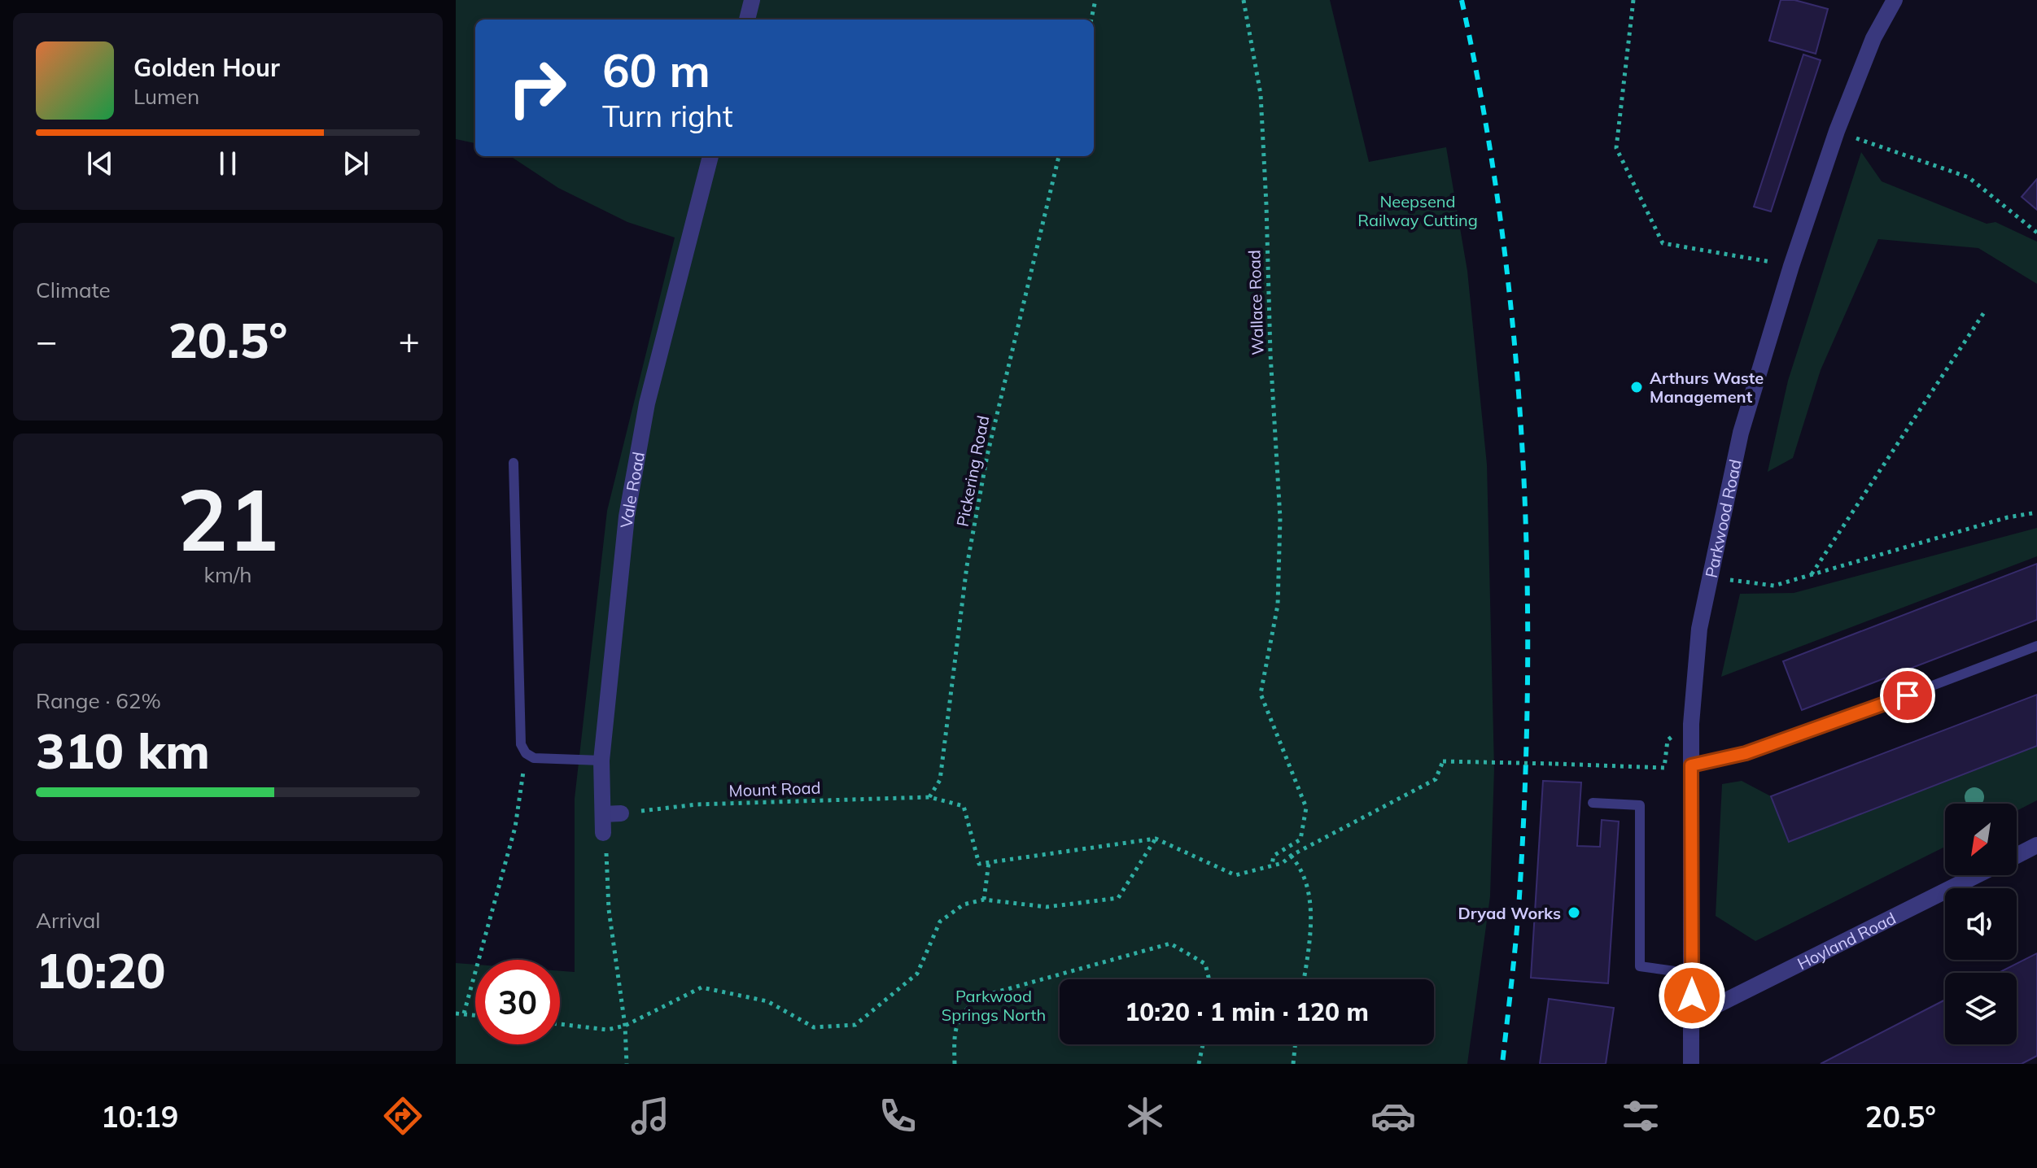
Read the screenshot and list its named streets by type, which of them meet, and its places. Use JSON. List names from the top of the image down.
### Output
{
  "streets": {
    "street": ["Vale Road", "Parkwood Road", "Hoyland Road"],
    "path": ["Wallace Road", "Pickering Road", "Mount Road"]
  },
  "crossings": [
    ["Pickering Road", "Mount Road"],
    ["Parkwood Road", "Hoyland Road"]
  ],
  "parks": ["Neepsend Railway Cutting", "Parkwood Springs North"],
  "places": ["Arthurs Waste Management", "Dryad Works"],
  "north": "bottom left",
  "page": {
    "turn": ["60 m", "Turn right"],
    "song": ["Golden Hour", "Lumen"],
    "tile": [
      "Climate",
      ["21", "km/h"],
      ["Range · 62%", "310 km"],
      ["Arrival", "10:20"]
    ],
    "heat": ["−", "20.5°", "+"],
    "limit": "30",
    "trip": "10:20 · 1 min · 120 m",
    "tabs": ["10:19", "20.5°"]
  }
}
